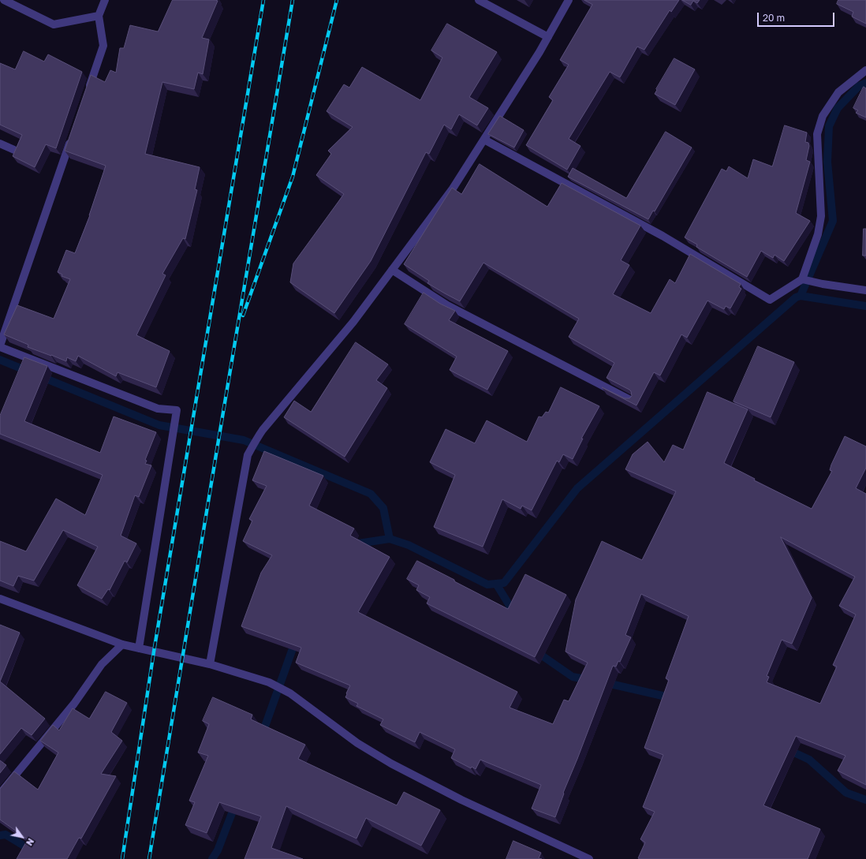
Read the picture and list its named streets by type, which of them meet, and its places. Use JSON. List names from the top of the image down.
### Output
{
  "scale_bar": "20 m",
  "north": "bottom right"
}
